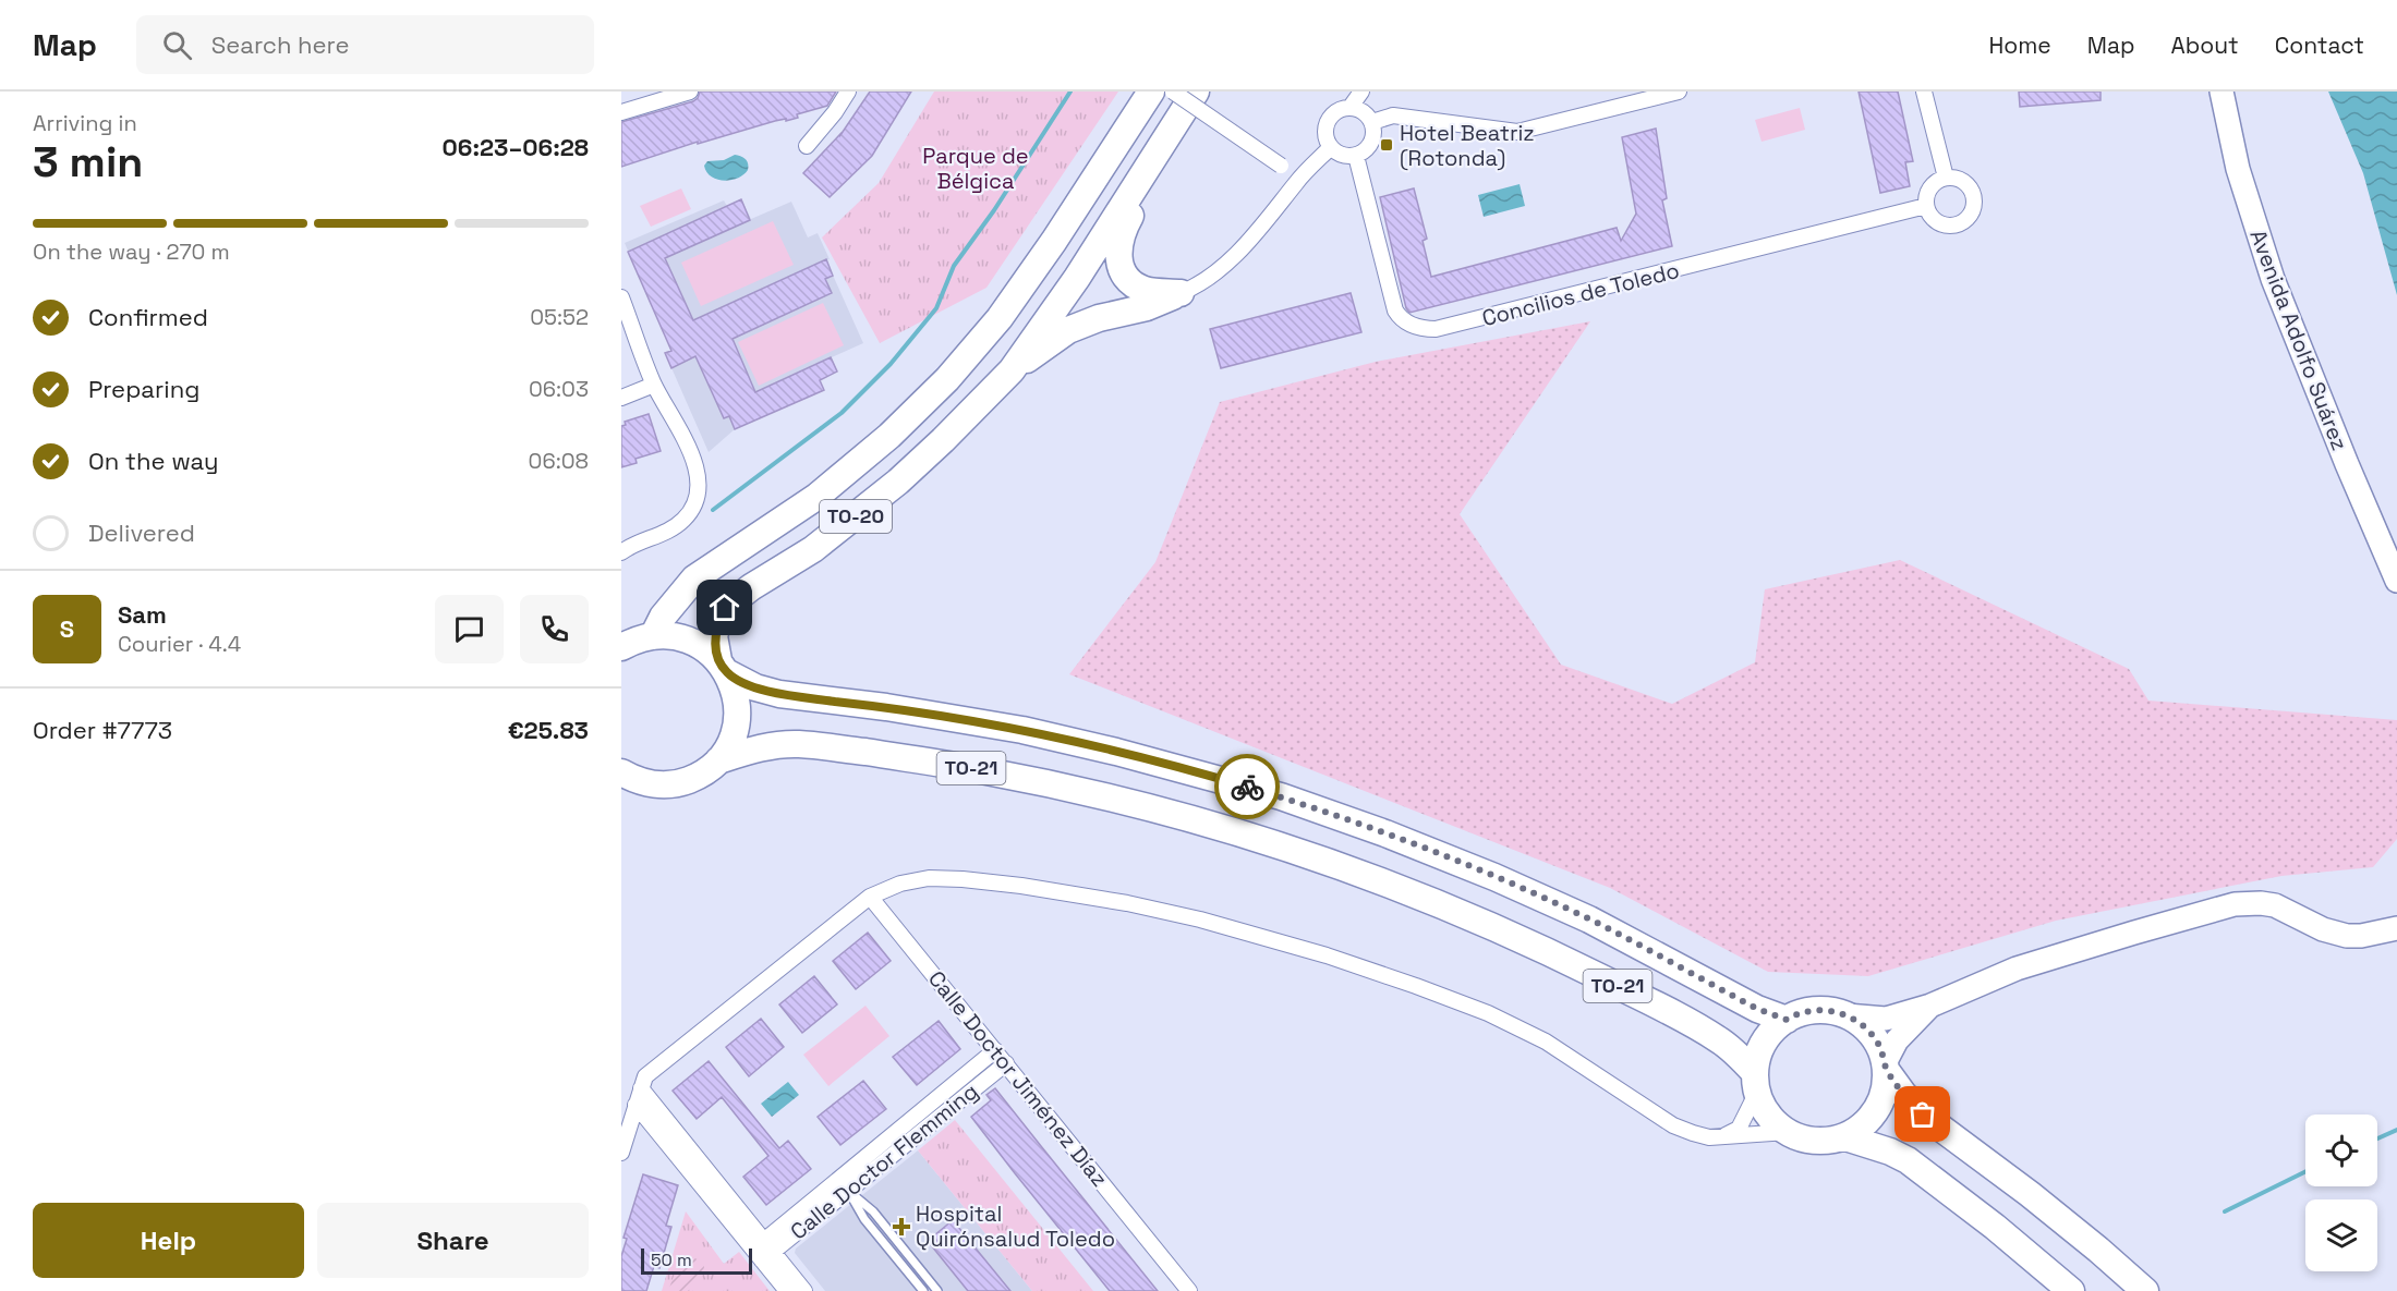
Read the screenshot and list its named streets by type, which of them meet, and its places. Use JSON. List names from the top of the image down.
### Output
{
  "streets": {
    "highway": ["TO-20", "TO-21"],
    "main road": ["Avenida Adolfo Suárez"],
    "street": ["Concilios de Toledo", "Calle Doctor Jiménez Díaz", "Calle Doctor Flemming"]
  },
  "crossings": [
    ["TO-20", "TO-21"],
    ["Calle Doctor Jiménez Díaz", "Calle Doctor Flemming"]
  ],
  "parks": ["Parque de Bélgica"],
  "places": {
    "transit": ["Hotel Beatriz (Rotonda)"],
    "health": ["Hospital Quirónsalud Toledo"]
  },
  "scale_bar": "50 m",
  "page": {
    "header": "Map",
    "search": "Search here",
    "nav": [
      "Home",
      "Map",
      "About",
      "Contact"
    ],
    "heading": ["3 min", "Arriving in", "06:23–06:28"],
    "panel": [
      "Sam",
      "Courier · 4.4",
      "Order #7773",
      "€25.83"
    ],
    "bar": "On the way · 270 m",
    "list": [
      ["Confirmed", "05:52"],
      ["Preparing", "06:03"],
      ["On the way", "06:08"],
      "Delivered"
    ],
    "round": "S",
    "buttons": ["Help", "Share"],
    "scale": "50 m"
  }
}
